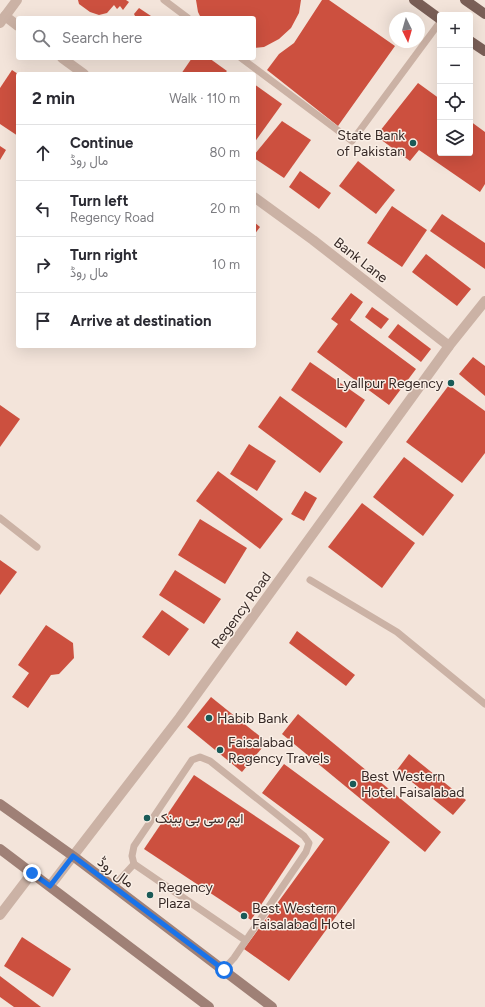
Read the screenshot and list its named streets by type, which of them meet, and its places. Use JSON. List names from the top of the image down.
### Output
{
  "streets": {
    "main road": ["مال روڈ"],
    "street": ["Bank Lane", "Regency Road"]
  },
  "crossings": [
    ["Bank Lane", "Regency Road"],
    ["Regency Road", "مال روڈ"]
  ],
  "places": [
    "State Bank of Pakistan",
    "Lyallpur Regency",
    "Habib Bank",
    "Faisalabad Regency Travels",
    "Best Western Hotel Faisalabad",
    "ایم سی بی بینک",
    "Regency Plaza",
    "Best Western Faisalabad Hotel"
  ],
  "north": "bottom",
  "page": {
    "map_buttons": ["+", "−"],
    "search": "Search here",
    "heading": ["2 min", "Walk · 110 m"],
    "list": [
      ["Continue", "مال روڈ", "80 m"],
      ["Turn left", "Regency Road", "20 m"],
      ["Turn right", "مال روڈ", "10 m"],
      "Arrive at destination"
    ]
  }
}
